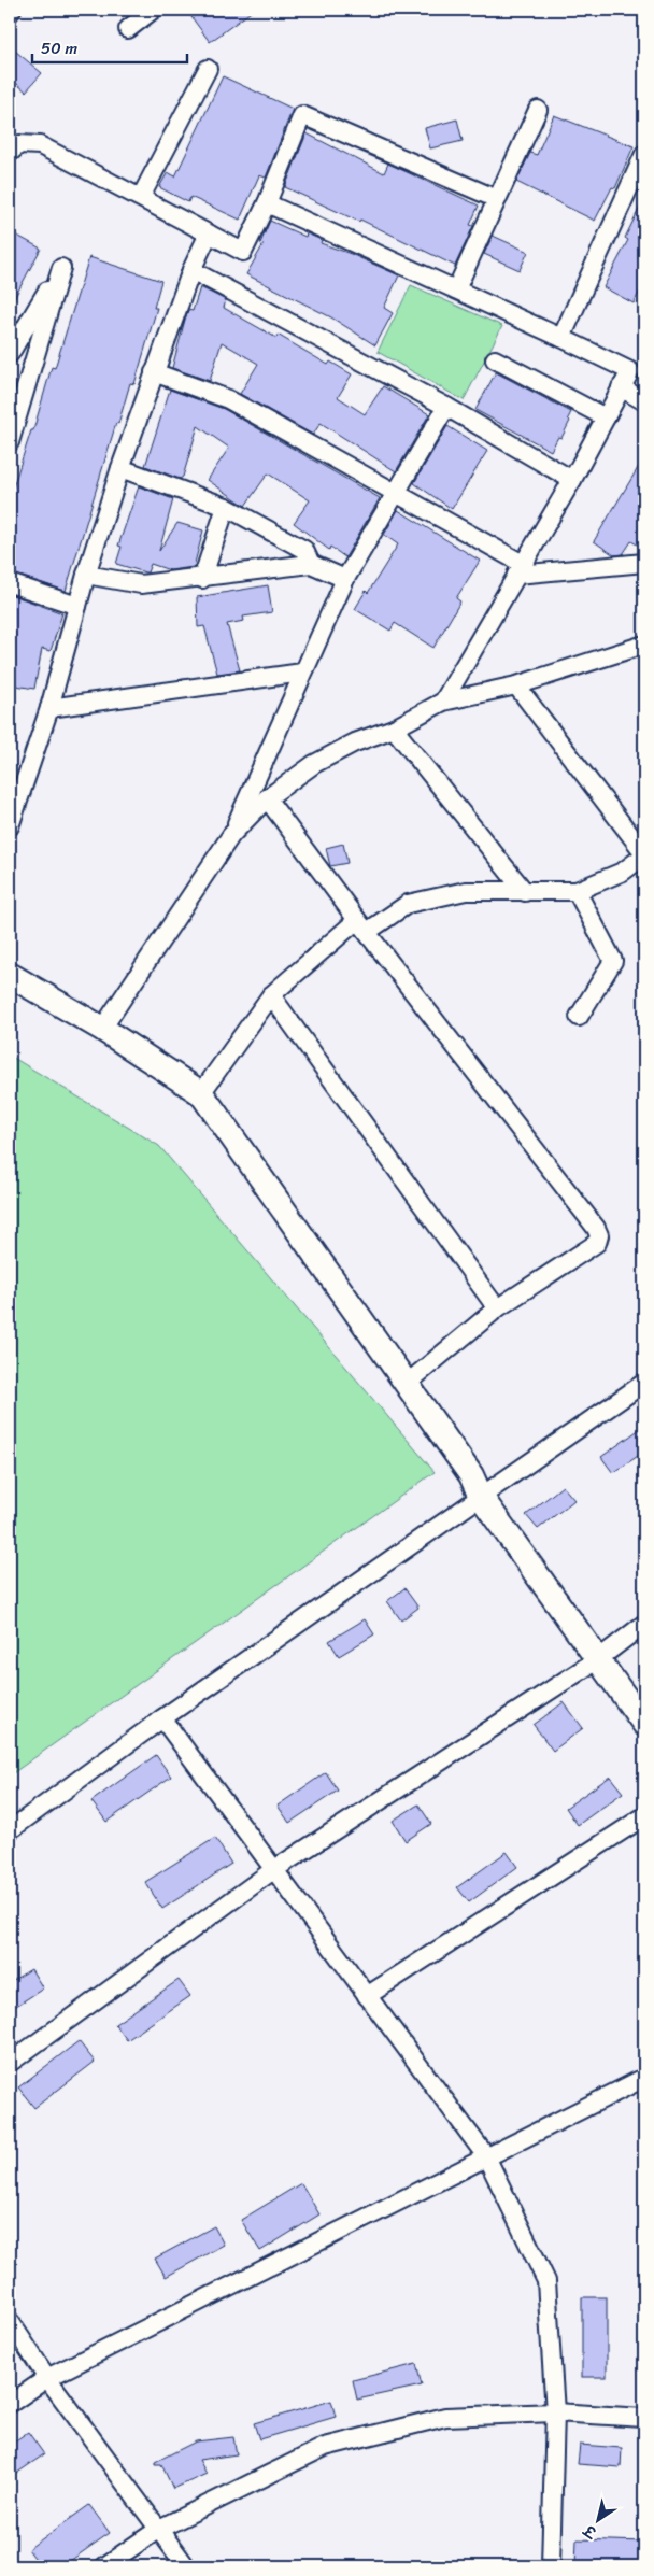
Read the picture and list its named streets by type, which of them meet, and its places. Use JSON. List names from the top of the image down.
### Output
{
  "scale_bar": "50 m",
  "north": "bottom left"
}
